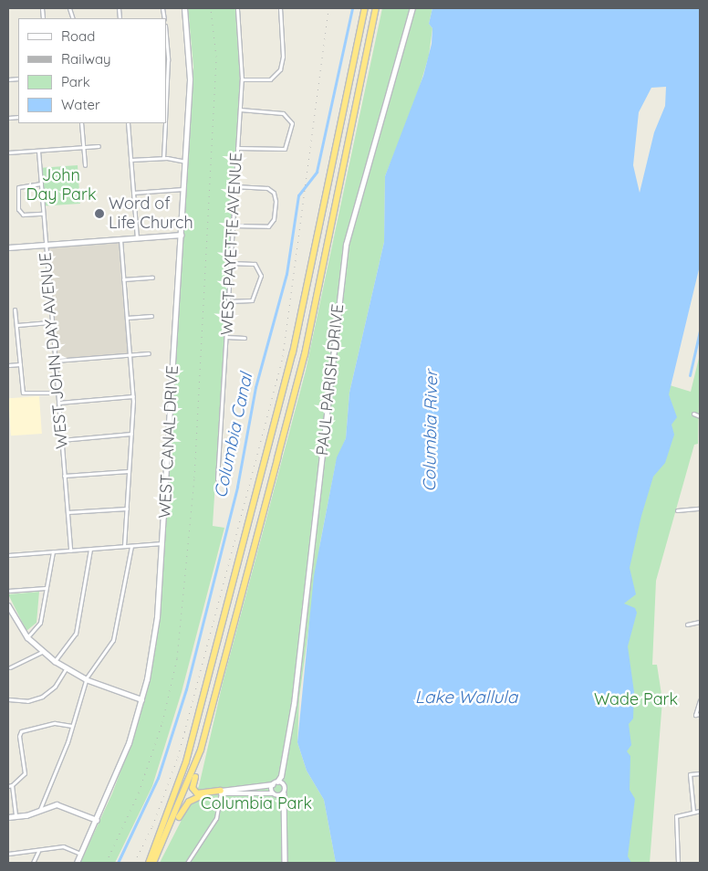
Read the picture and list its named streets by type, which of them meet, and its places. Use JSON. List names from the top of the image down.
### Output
{
  "streets": {
    "street": [
      "WEST PAYETTE AVENUE",
      "WEST JOHN DAY AVENUE",
      "PAUL PARISH DRIVE",
      "WEST CANAL DRIVE"
    ]
  },
  "water": ["Columbia River", "Columbia Canal", "Lake Wallula"],
  "parks": ["John Day Park", "Wade Park", "Columbia Park"],
  "places": ["Word of Life Church"],
  "legend": [
    "Road",
    "Railway",
    "Park",
    "Water"
  ]
}
